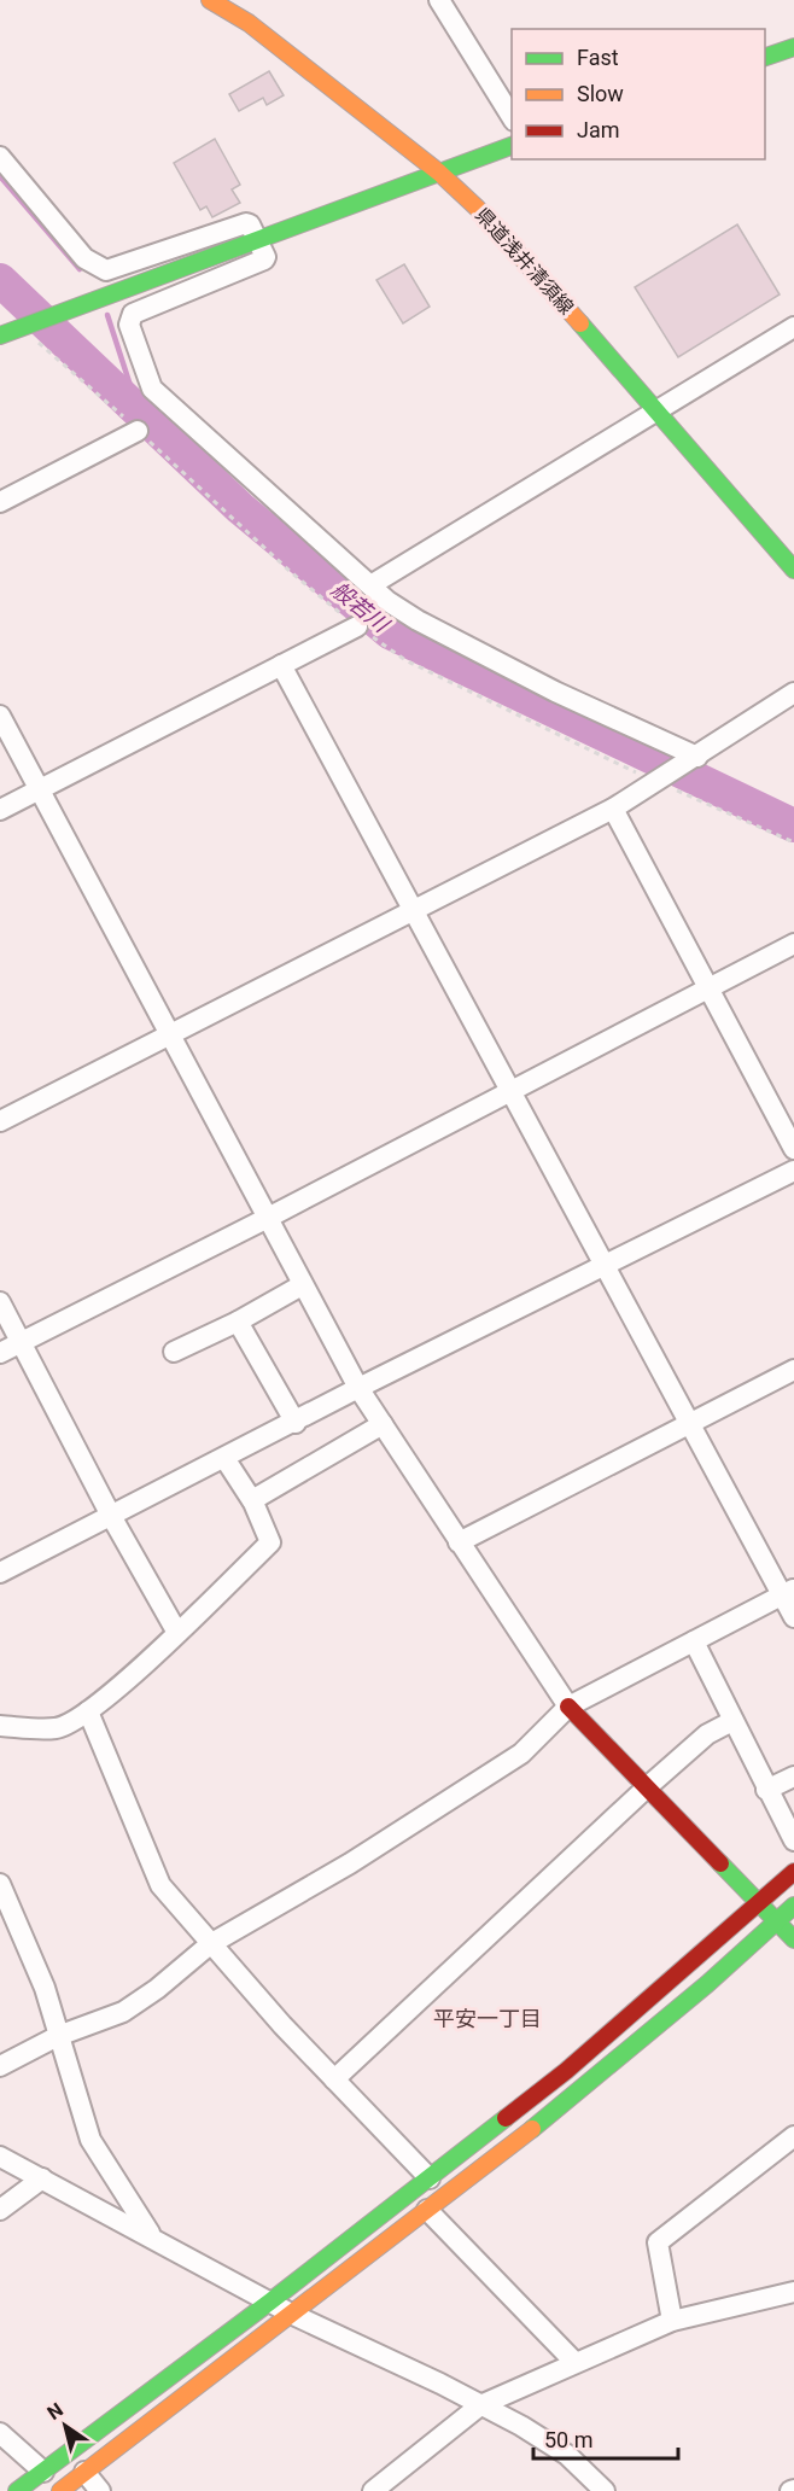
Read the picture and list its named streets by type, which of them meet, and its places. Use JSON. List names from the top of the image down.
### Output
{
  "streets": {
    "street": ["県道浅井清須線"]
  },
  "districts": ["平安一丁目"],
  "water": ["般若川"],
  "legend": ["Fast", "Slow", "Jam"],
  "scale_bar": "50 m",
  "north": "top left"
}
